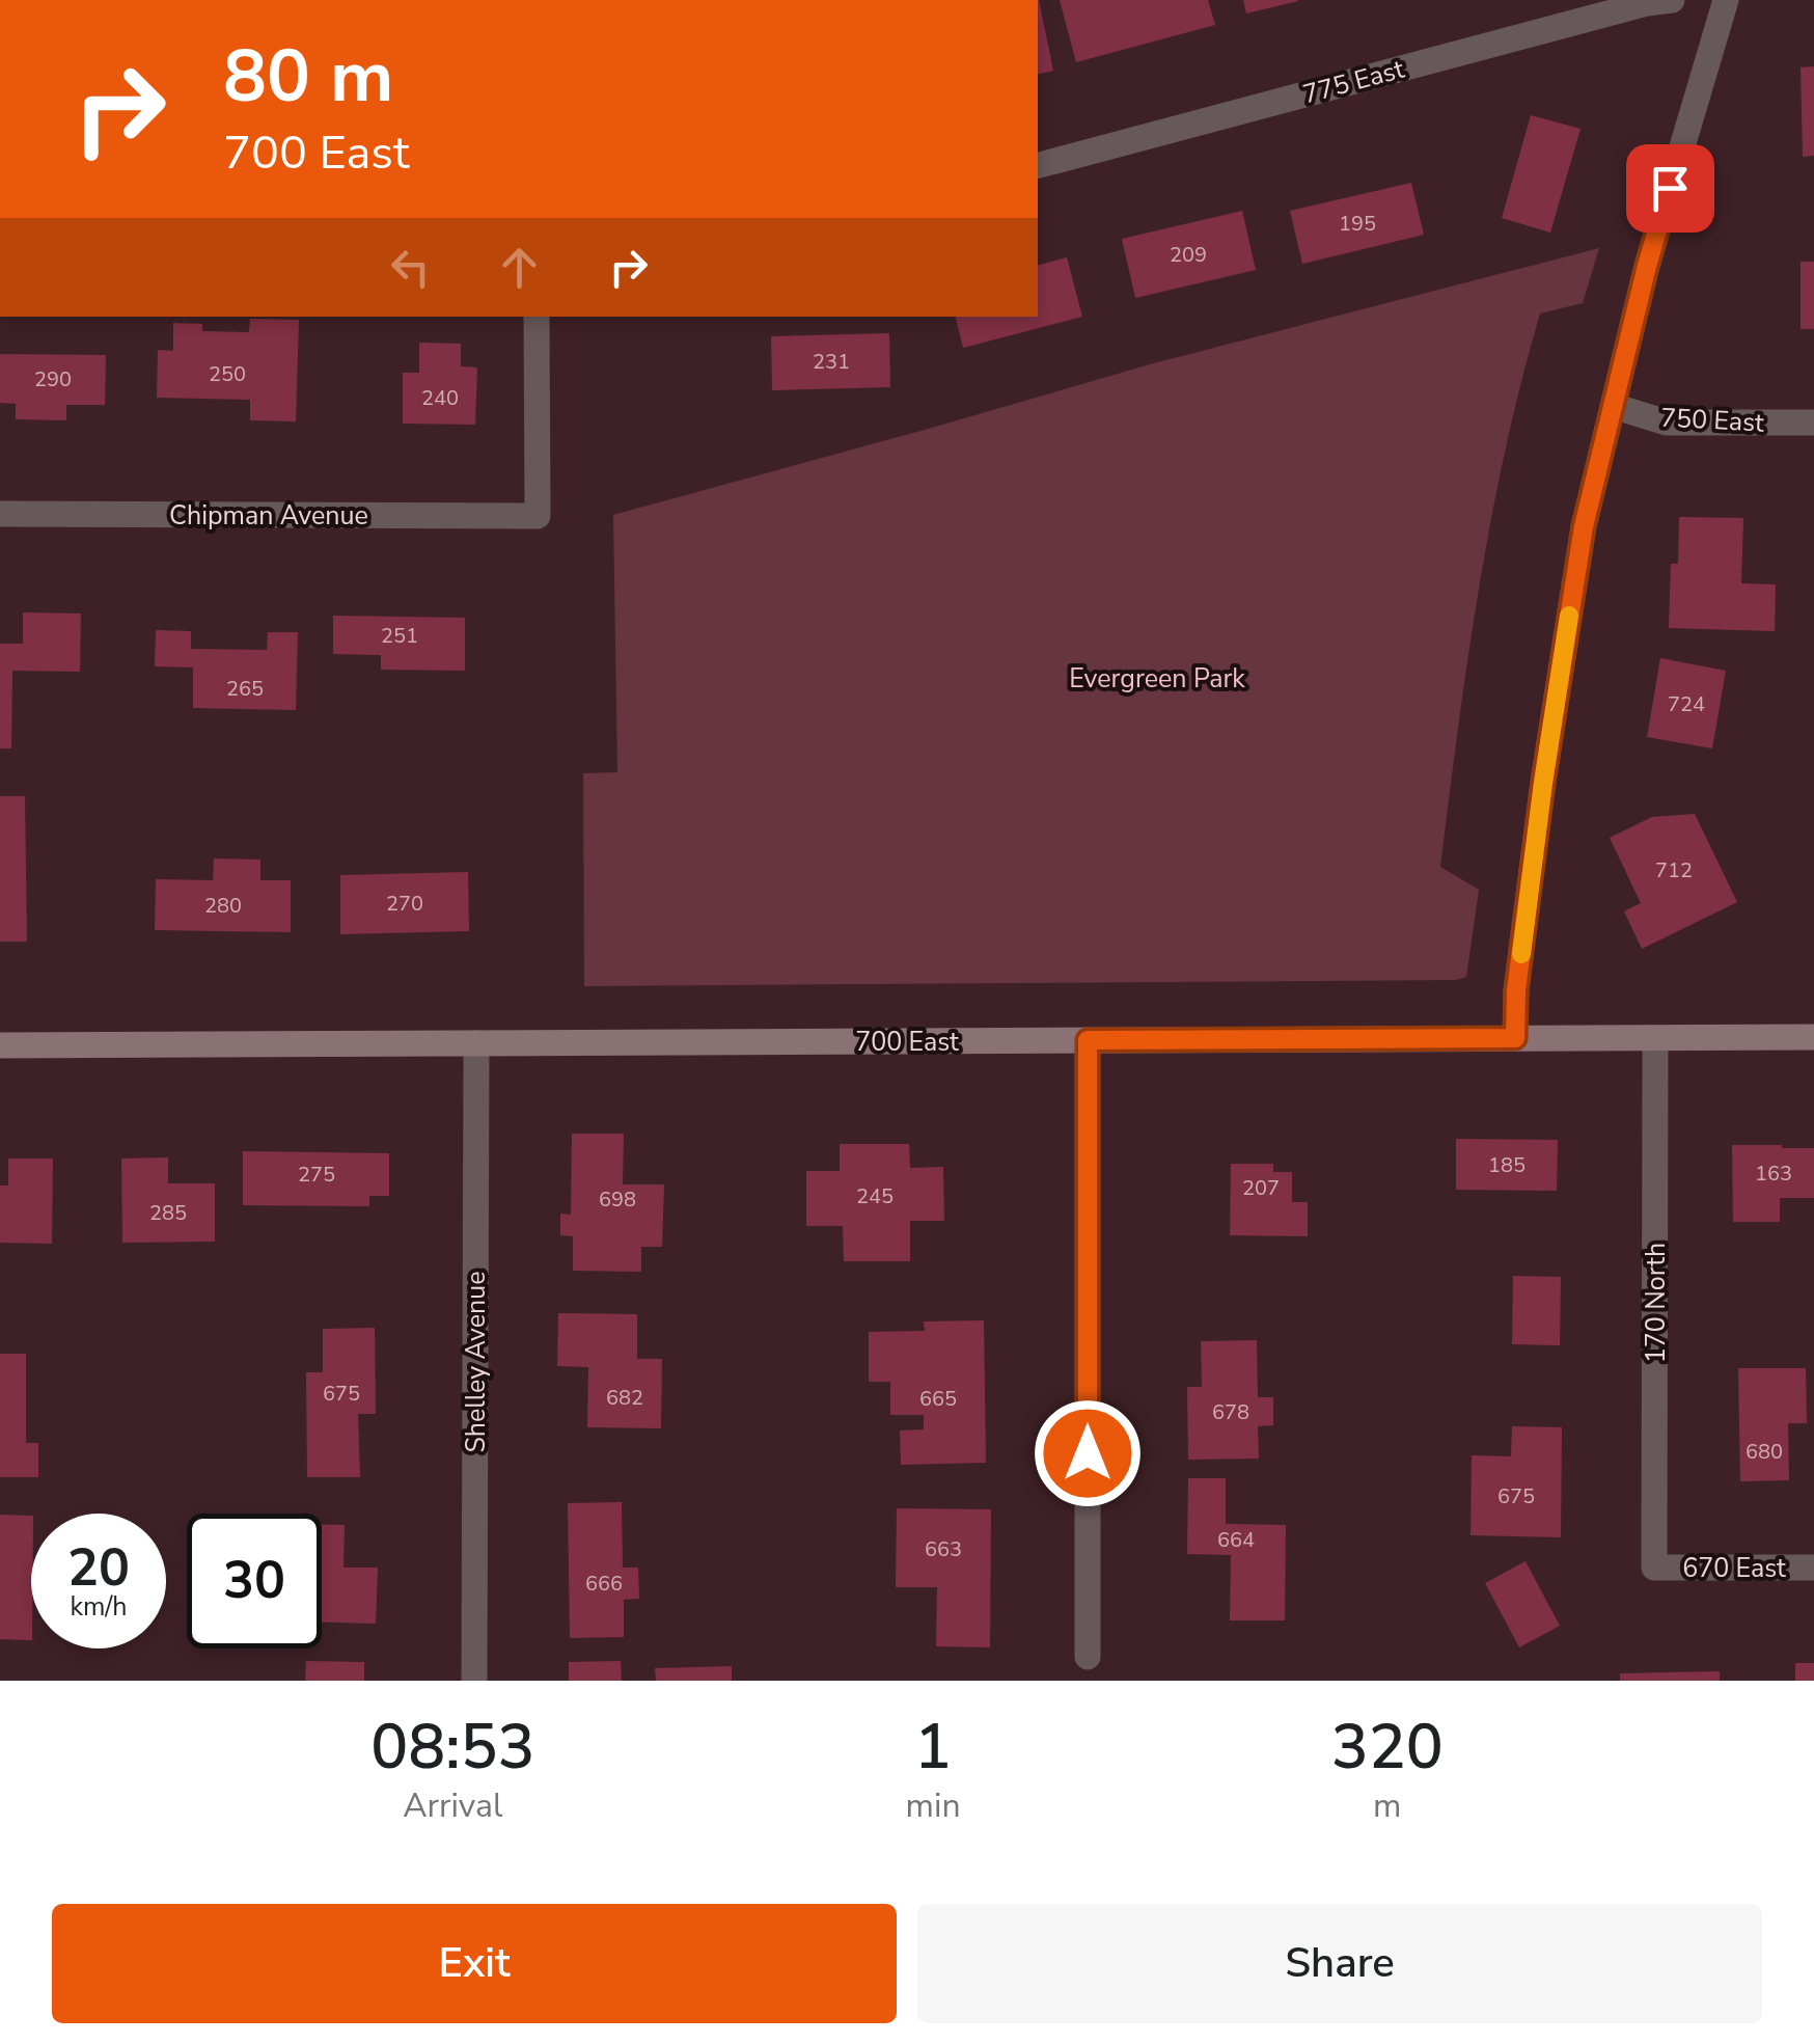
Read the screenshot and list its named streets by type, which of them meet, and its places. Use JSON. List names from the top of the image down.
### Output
{
  "streets": {
    "street": [
      "775 East",
      "750 East",
      "Chipman Avenue",
      "700 East",
      "170 North",
      "Shelley Avenue",
      "670 East"
    ]
  },
  "crossings": [
    ["700 East", "170 North"],
    ["700 East", "Shelley Avenue"],
    ["170 North", "670 East"]
  ],
  "parks": ["Evergreen Park"],
  "house_numbers": [
    "195",
    "209",
    "231",
    "250",
    "290",
    "240",
    "251",
    "265",
    "724",
    "712",
    "270",
    "280",
    "185",
    "163",
    "275",
    "207",
    "245",
    "698",
    "285",
    "675",
    "682",
    "665",
    "678",
    "680",
    "675",
    "664",
    "663",
    "666"
  ],
  "page": {
    "turn": ["80 m", "700 East"],
    "speed": "20 km/h",
    "limit": "30",
    "eta": [
      "08:53",
      "Arrival",
      "1",
      "min",
      "320",
      "m"
    ],
    "buttons": ["Exit", "Share"]
  }
}
